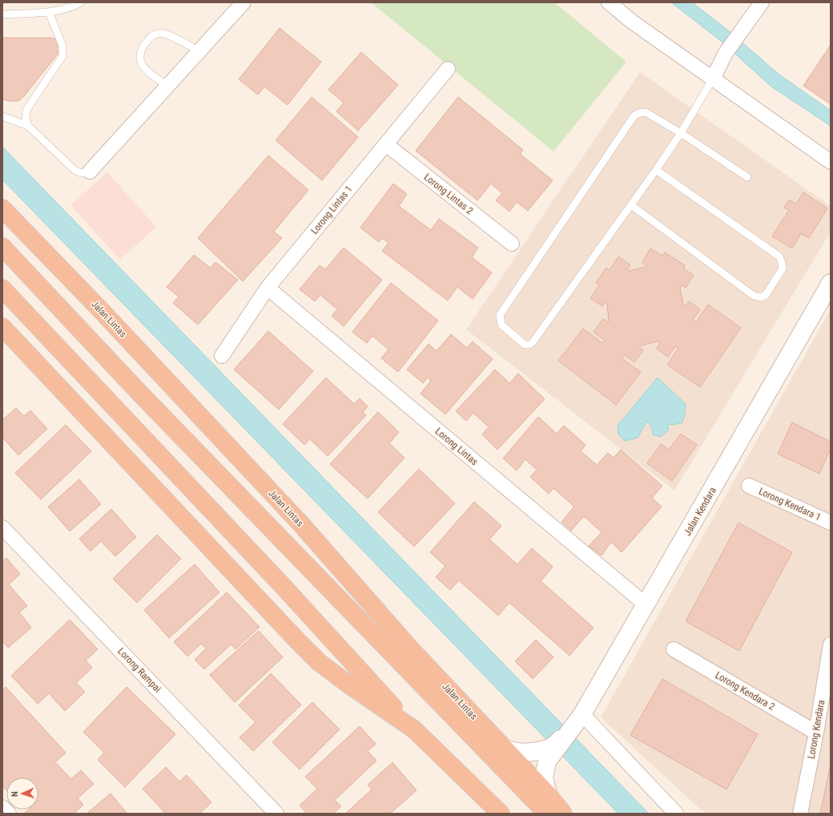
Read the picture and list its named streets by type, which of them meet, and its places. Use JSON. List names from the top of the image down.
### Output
{
  "streets": {
    "highway": ["Jalan Lintas"],
    "street": [
      "Lorong Lintas 2",
      "Lorong Lintas 1",
      "Lorong Lintas",
      "Lorong Kendara 1",
      "Jalan Kendara",
      "Lorong Rampai",
      "Lorong Kendara 2",
      "Lorong Kendara"
    ]
  },
  "crossings": [
    ["Lorong Lintas 2", "Lorong Lintas 1"],
    ["Lorong Lintas 1", "Lorong Lintas"],
    ["Jalan Lintas", "Jalan Kendara"],
    ["Lorong Lintas", "Jalan Kendara"],
    ["Lorong Kendara 2", "Lorong Kendara"]
  ],
  "north": "left"
}
